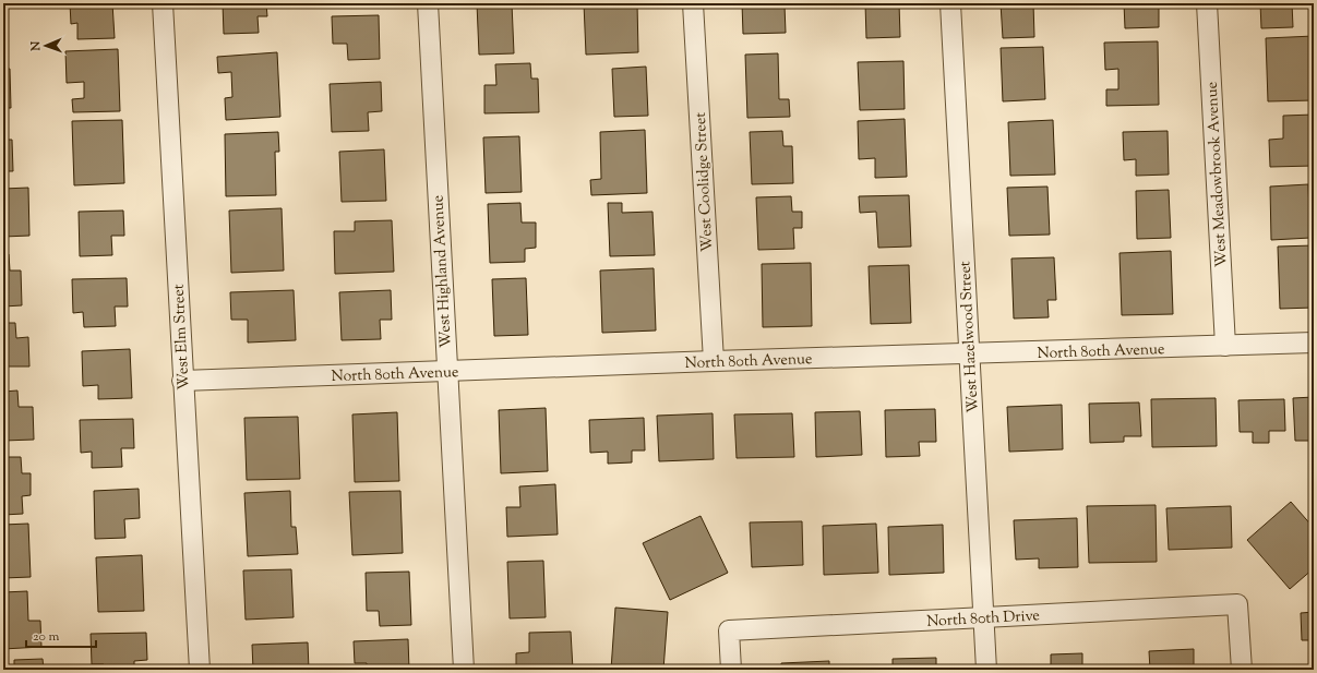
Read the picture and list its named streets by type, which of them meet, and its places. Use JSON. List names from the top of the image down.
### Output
{
  "streets": {
    "street": [
      "West Meadowbrook Avenue",
      "West Coolidge Street",
      "West Highland Avenue",
      "West Elm Street",
      "West Hazelwood Street",
      "North 80th Avenue",
      "North 80th Drive"
    ]
  },
  "crossings": [
    ["West Meadowbrook Avenue", "North 80th Avenue"],
    ["West Coolidge Street", "North 80th Avenue"],
    ["West Highland Avenue", "North 80th Avenue"],
    ["West Elm Street", "North 80th Avenue"],
    ["West Hazelwood Street", "North 80th Avenue"],
    ["West Hazelwood Street", "North 80th Drive"]
  ],
  "scale_bar": "20 m",
  "north": "left"
}
